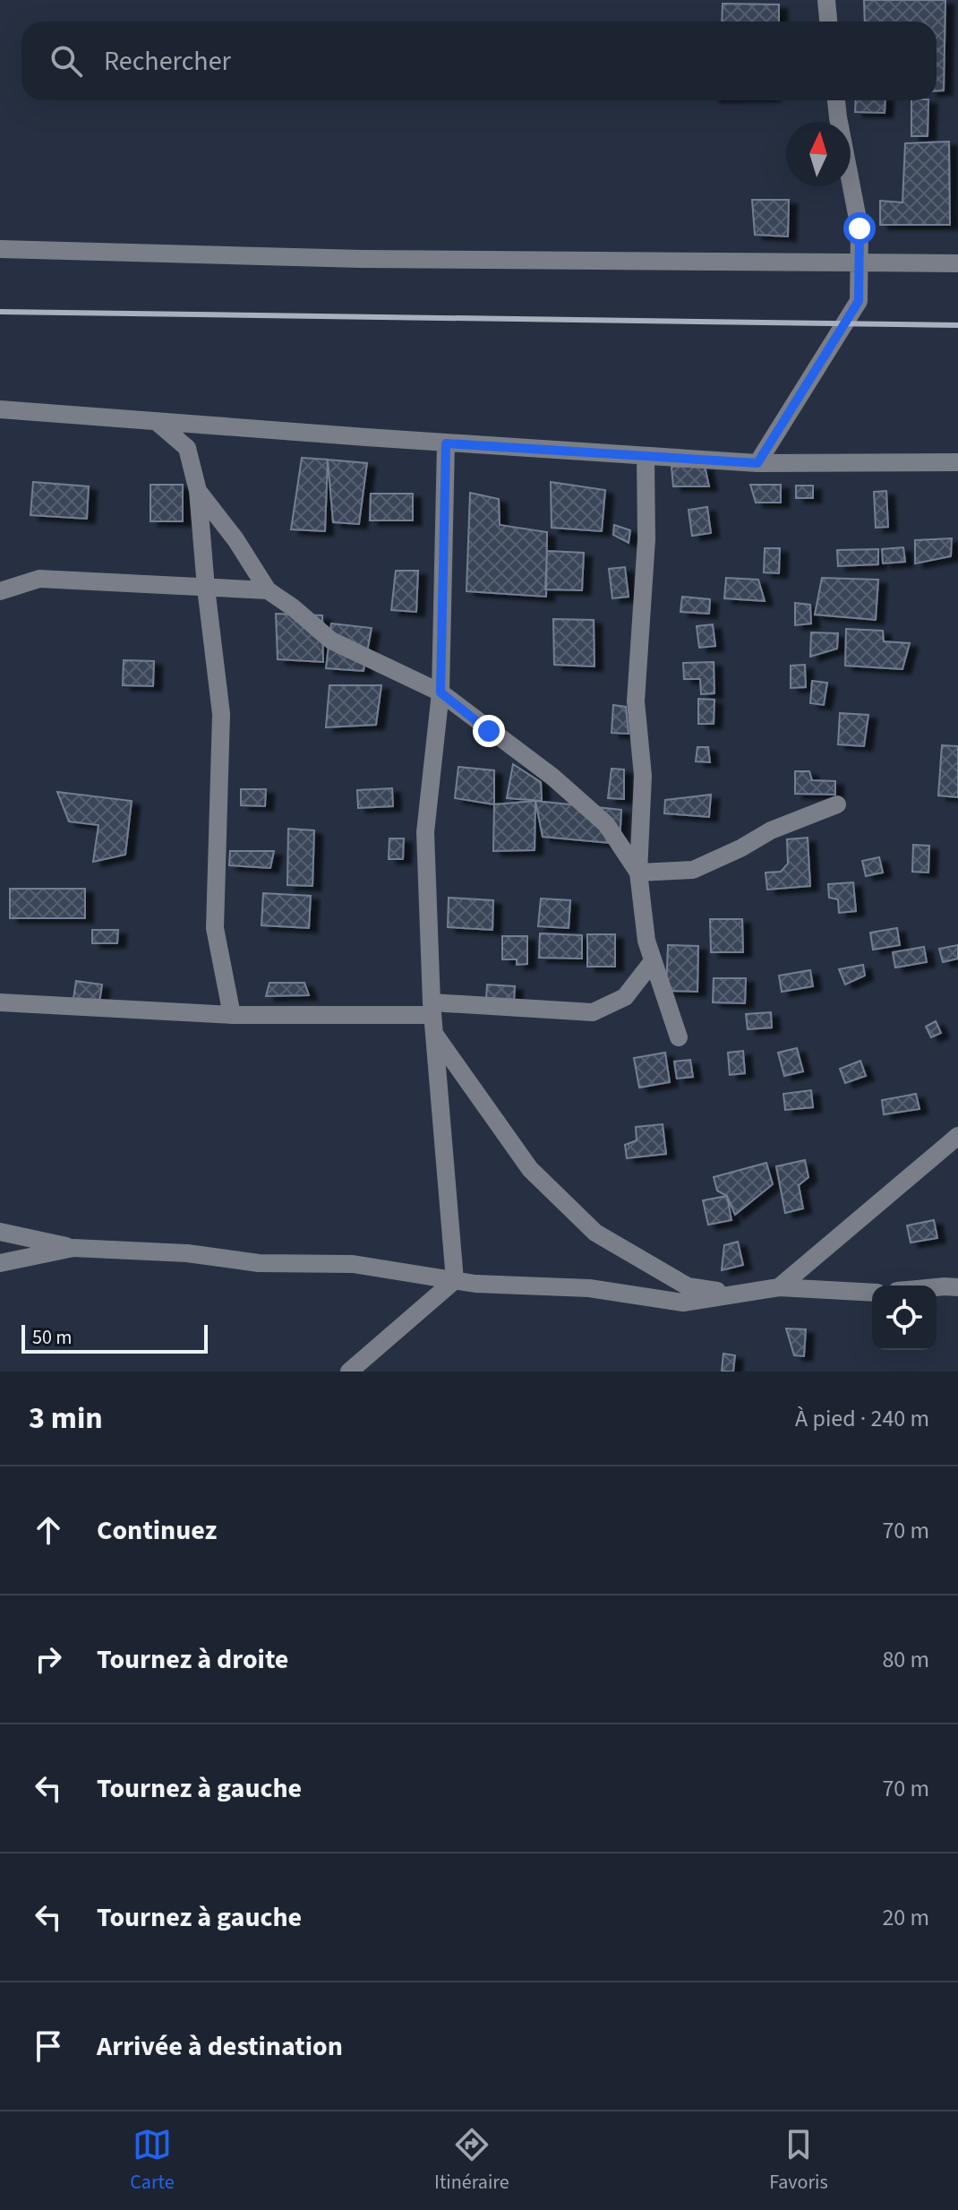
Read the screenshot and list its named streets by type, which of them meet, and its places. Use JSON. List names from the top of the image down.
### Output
{
  "scale_bar": "50 m",
  "north": "top",
  "page": {
    "search": "Rechercher",
    "scale": "50 m",
    "heading": ["3 min", "À pied · 240 m"],
    "list": [
      ["Continuez", "70 m"],
      ["Tournez à droite", "80 m"],
      ["Tournez à gauche", "70 m"],
      ["Tournez à gauche", "20 m"],
      "Arrivée à destination"
    ],
    "nav": ["Carte", "Itinéraire", "Favoris"]
  }
}
